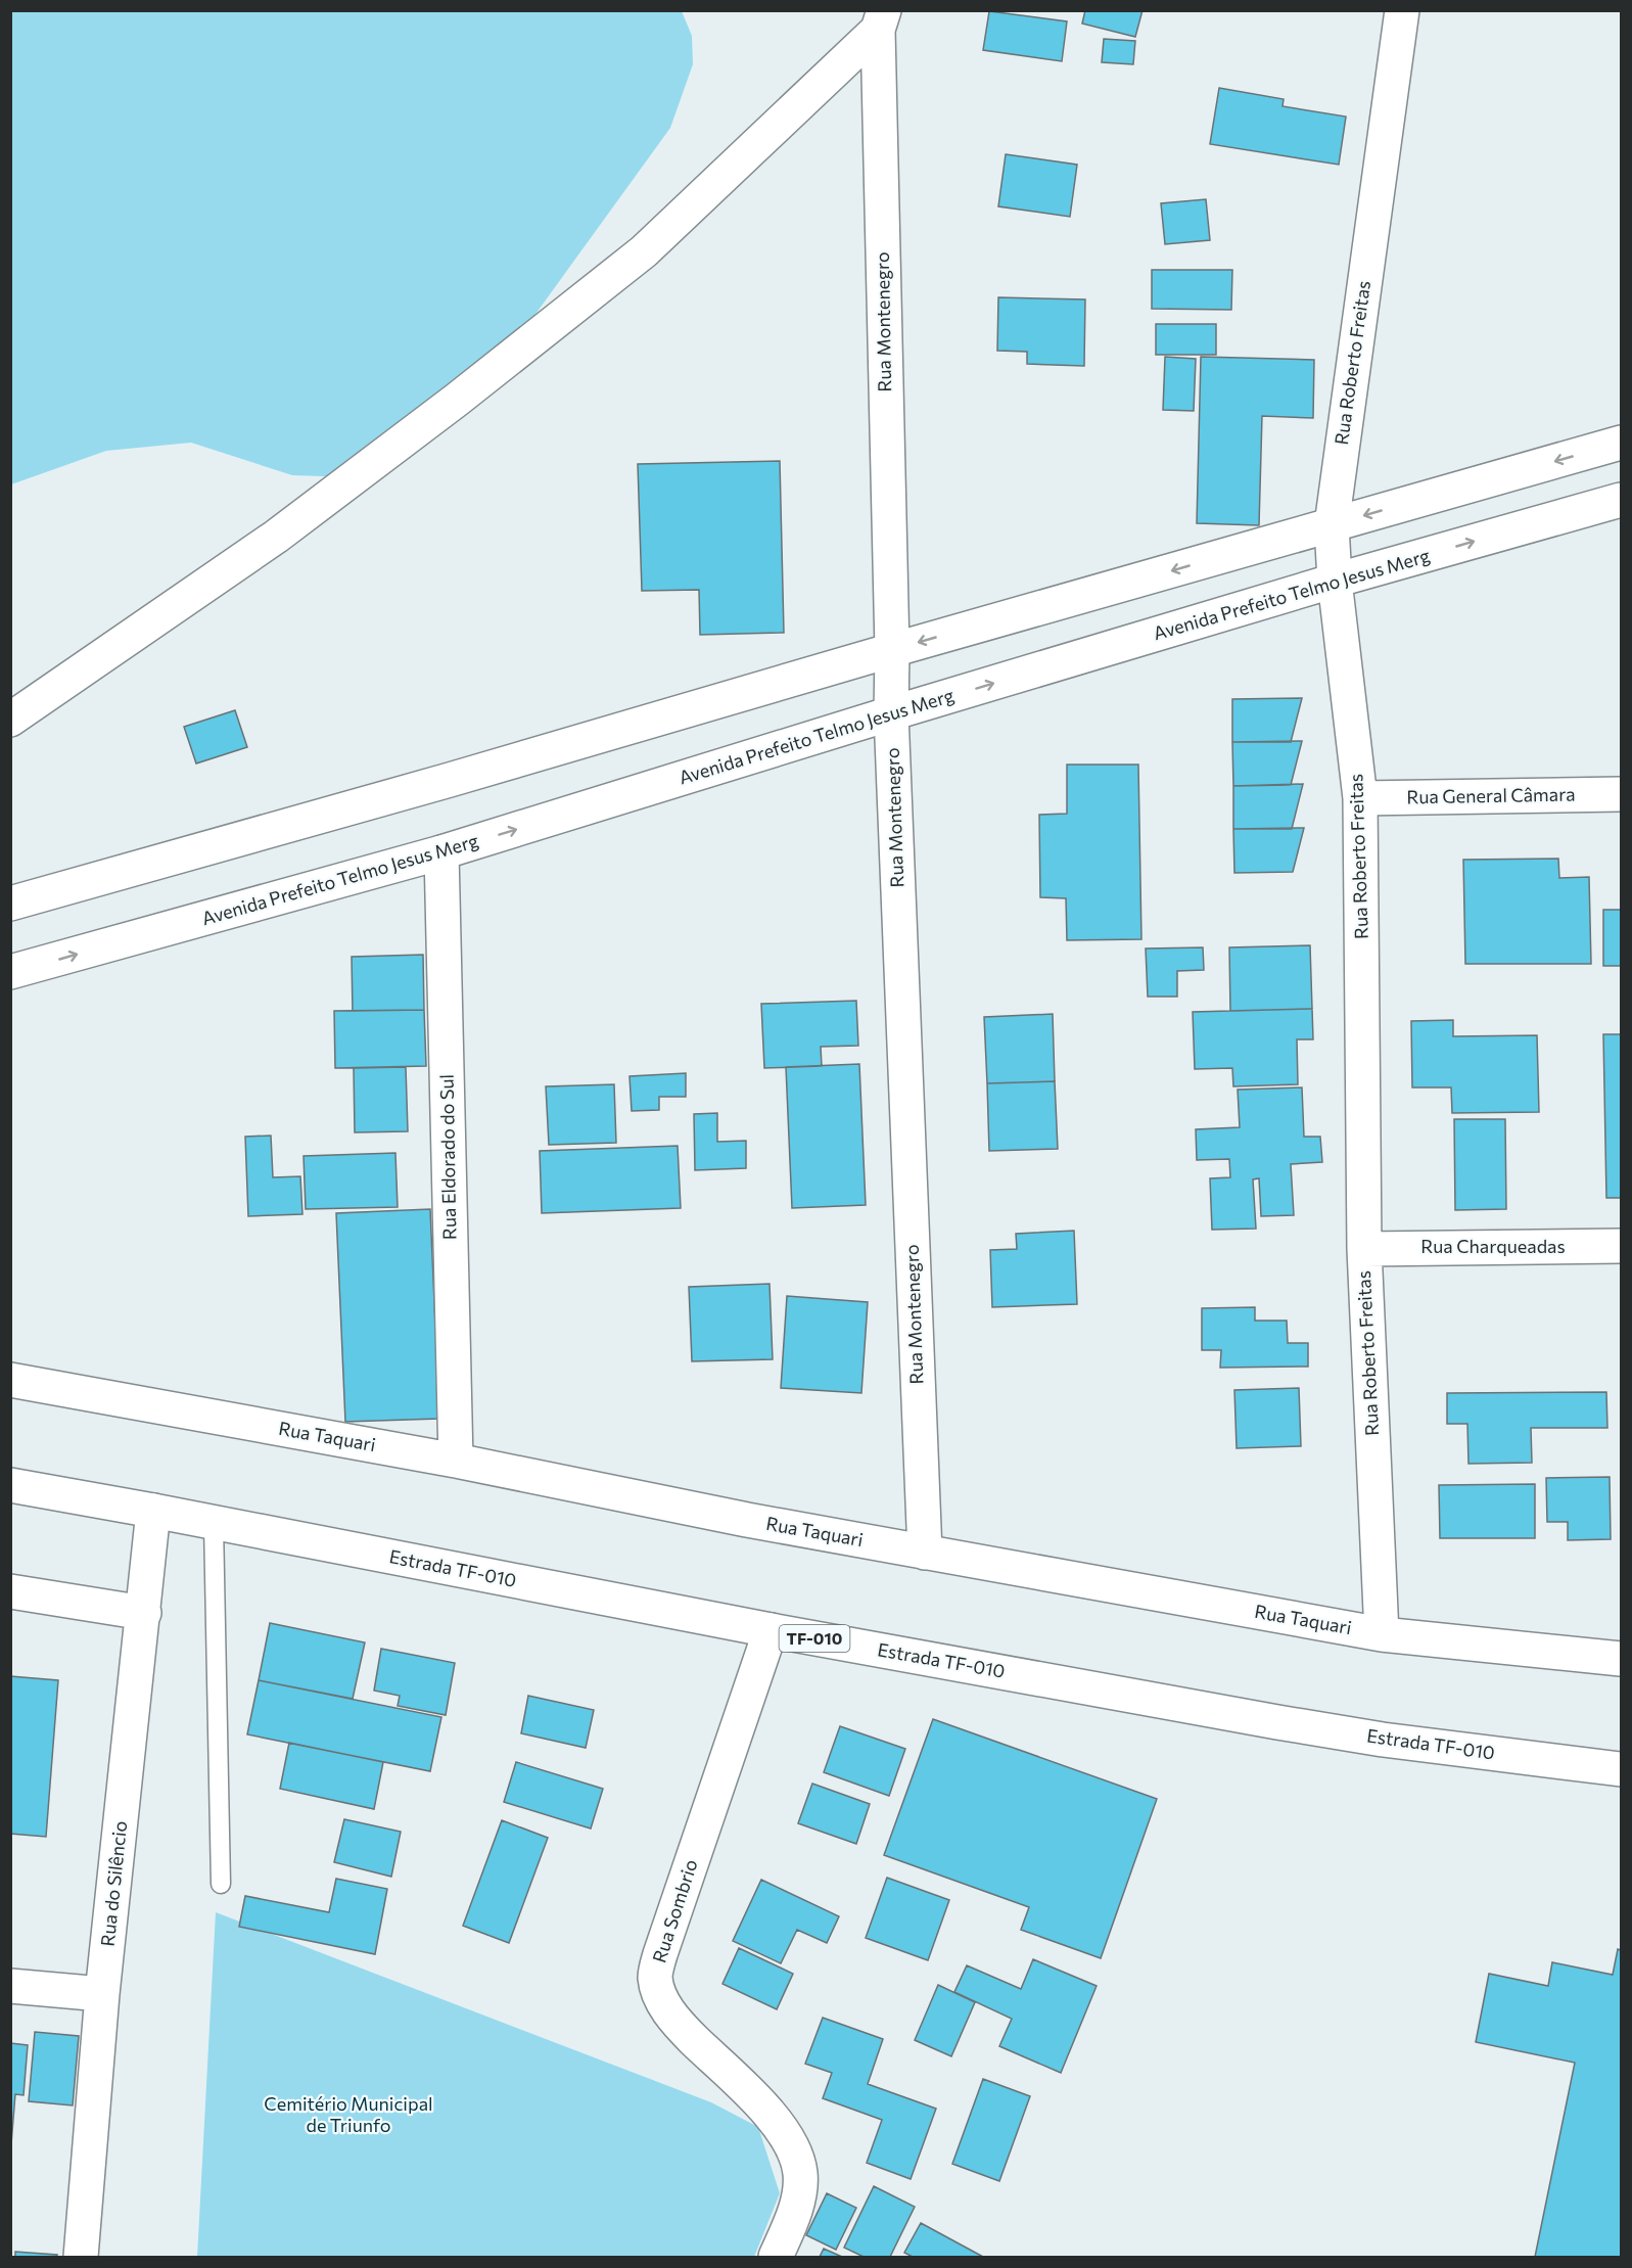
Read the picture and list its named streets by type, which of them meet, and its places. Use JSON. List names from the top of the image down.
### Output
{
  "streets": {
    "street": [
      "Rua Montenegro",
      "Rua Roberto Freitas",
      "Avenida Prefeito Telmo Jesus Merg",
      "Rua General Câmara",
      "Rua Eldorado do Sul",
      "Rua Charqueadas",
      "Rua Taquari",
      "Estrada TF-010",
      "TF-010",
      "Rua do Silêncio",
      "Rua Sombrio"
    ]
  },
  "crossings": [
    ["Rua Montenegro", "Avenida Prefeito Telmo Jesus Merg"],
    ["Rua Montenegro", "Rua Taquari"],
    ["Rua Roberto Freitas", "Avenida Prefeito Telmo Jesus Merg"],
    ["Rua Roberto Freitas", "Rua General Câmara"],
    ["Rua Roberto Freitas", "Rua Charqueadas"],
    ["Rua Roberto Freitas", "Rua Taquari"],
    ["Avenida Prefeito Telmo Jesus Merg", "Rua Eldorado do Sul"],
    ["Rua Eldorado do Sul", "Rua Taquari"],
    ["Estrada TF-010", "Rua do Silêncio"],
    ["Estrada TF-010", "Rua Sombrio"]
  ],
  "parks": ["Cemitério Municipal de Triunfo"]
}
